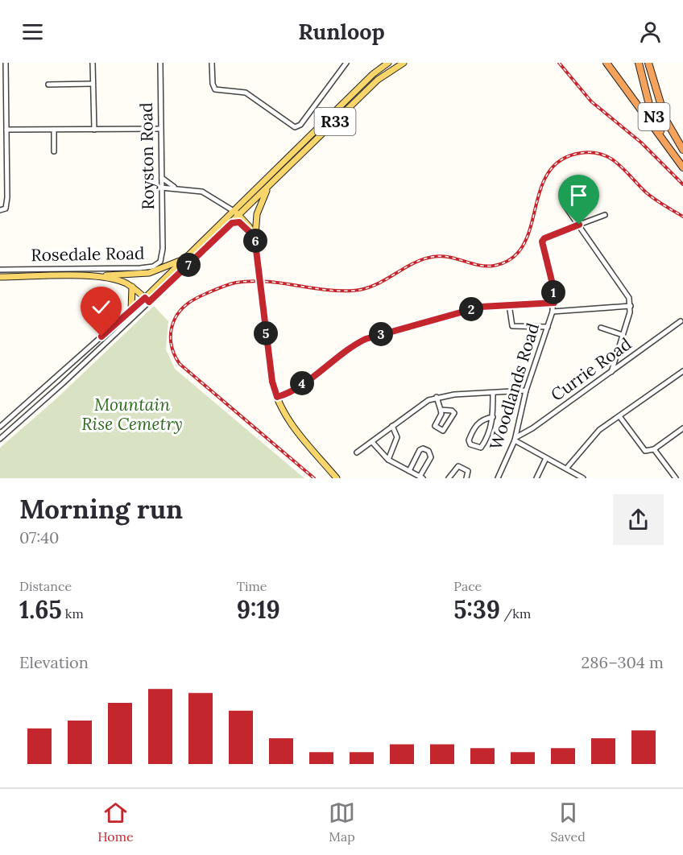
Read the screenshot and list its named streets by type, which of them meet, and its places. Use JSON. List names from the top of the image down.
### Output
{
  "streets": {
    "highway": ["N3"],
    "main road": ["R33"],
    "street": [
      "Royston Road",
      "Rosedale Road",
      "Currie Road",
      "Woodlands Road"
    ]
  },
  "crossings": [
    ["Royston Road", "Rosedale Road"],
    ["Currie Road", "Woodlands Road"]
  ],
  "parks": ["Mountain Rise Cemetry"],
  "page": {
    "header": "Runloop",
    "pins": [
      "6",
      "7",
      "1",
      "2",
      "5",
      "3",
      "4"
    ],
    "heading": ["Morning run", "07:40"],
    "stats": [
      ["Distance", "1.65 km"],
      ["Time", "9:19"],
      ["Pace", "5:39 /km"]
    ],
    "chart": ["Elevation", "286–304 m"],
    "tabs": ["Home", "Map", "Saved"]
  }
}
